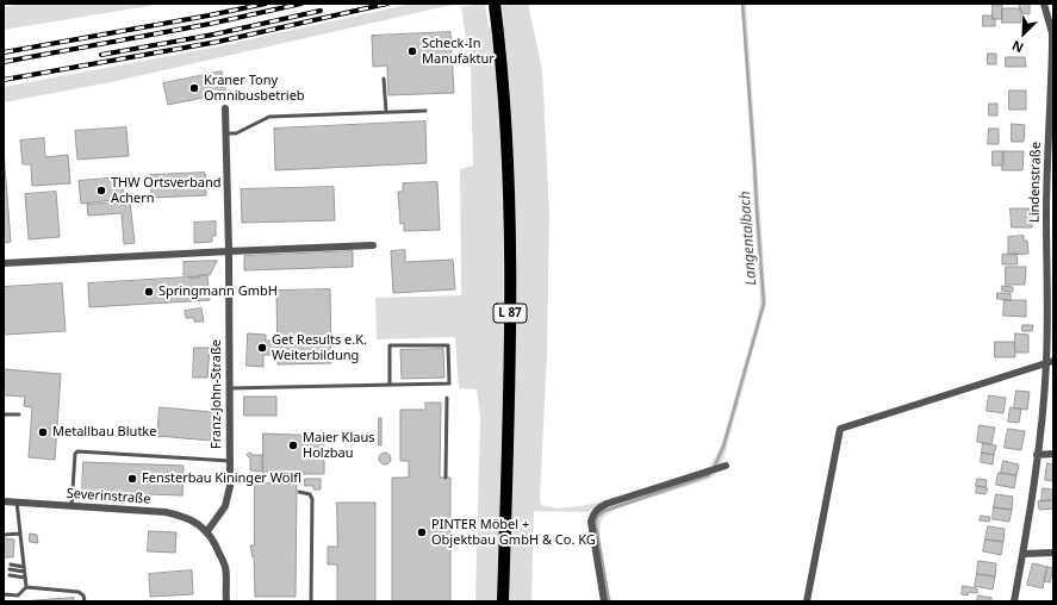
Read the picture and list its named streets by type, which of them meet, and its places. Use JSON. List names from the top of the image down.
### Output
{
  "streets": {
    "main road": ["L 87"],
    "street": ["Lindenstraße", "Franz-John-Straße", "Severinstraße"]
  },
  "crossings": [
    ["Franz-John-Straße", "Severinstraße"]
  ],
  "water": ["Langentalbach"],
  "places": [
    "Scheck-In Manufaktur",
    "Kraner Tony Omnibusbetrieb",
    "THW Ortsverband Achern",
    "Springmann GmbH",
    "Get Results e.K. Weiterbildung",
    "Metallbau Blutke",
    "Maier Klaus Holzbau",
    "Fensterbau Kininger Wölfl",
    "PINTER Möbel + Objektbau GmbH & Co. KG"
  ],
  "north": "bottom left"
}
